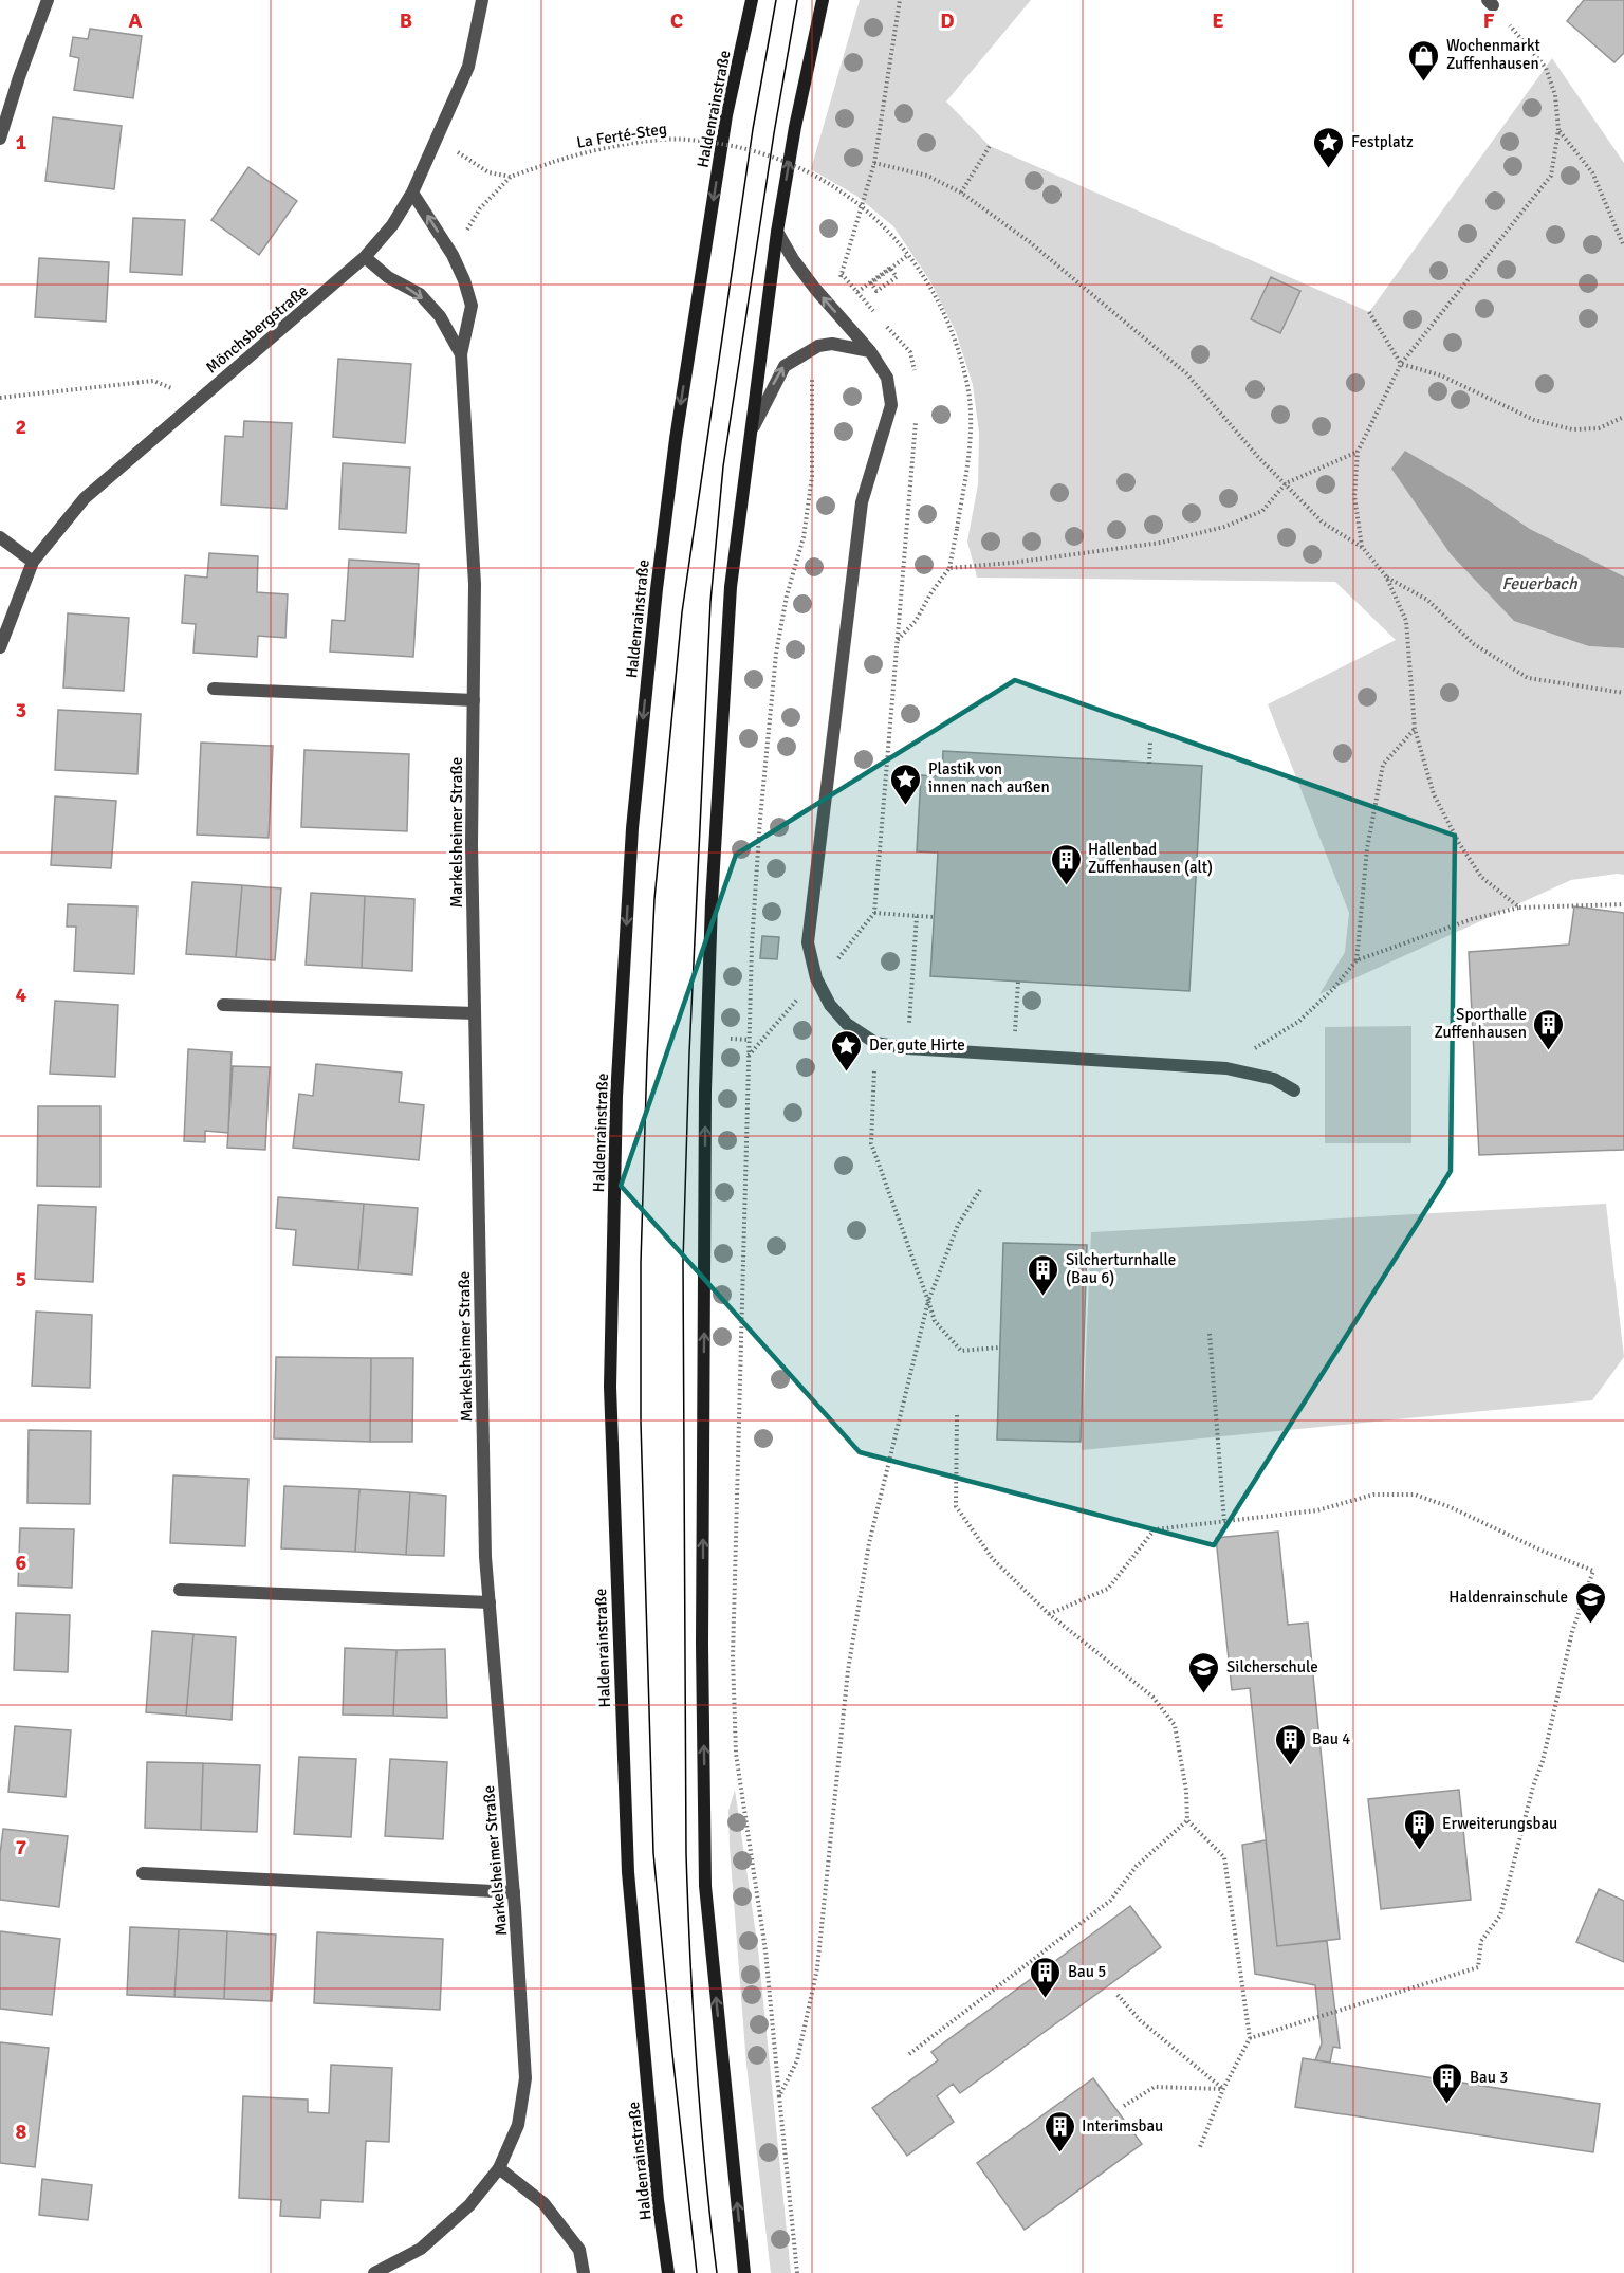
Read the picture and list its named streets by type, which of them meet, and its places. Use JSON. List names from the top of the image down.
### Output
{
  "streets": {
    "main road": ["Haldenrainstraße"],
    "street": ["Mönchsbergstraße", "Markelsheimer Straße"],
    "path": ["La Ferté-Steg"]
  },
  "crossings": [
    ["La Ferté-Steg", "Markelsheimer Straße"],
    ["Mönchsbergstraße", "Markelsheimer Straße"]
  ],
  "water": ["Feuerbach"],
  "places": {
    "shop": ["Wochenmarkt Zuffenhausen"],
    "place": ["Festplatz", "Plastik von innen nach außen", "Der gute Hirte"],
    "building": [
      "Hallenbad Zuffenhausen (alt)",
      "Sporthalle Zuffenhausen",
      "Silcherturnhalle (Bau 6)",
      "Bau 4",
      "Erweiterungsbau",
      "Bau 5",
      "Bau 3",
      "Interimsbau"
    ],
    "school or university": ["Haldenrainschule", "Silcherschule"]
  },
  "grid": {
    "columns": [
      "A",
      "B",
      "C",
      "D",
      "E",
      "F"
    ],
    "rows": [
      "1",
      "2",
      "3",
      "4",
      "5",
      "6",
      "7",
      "8"
    ]
  }
}
